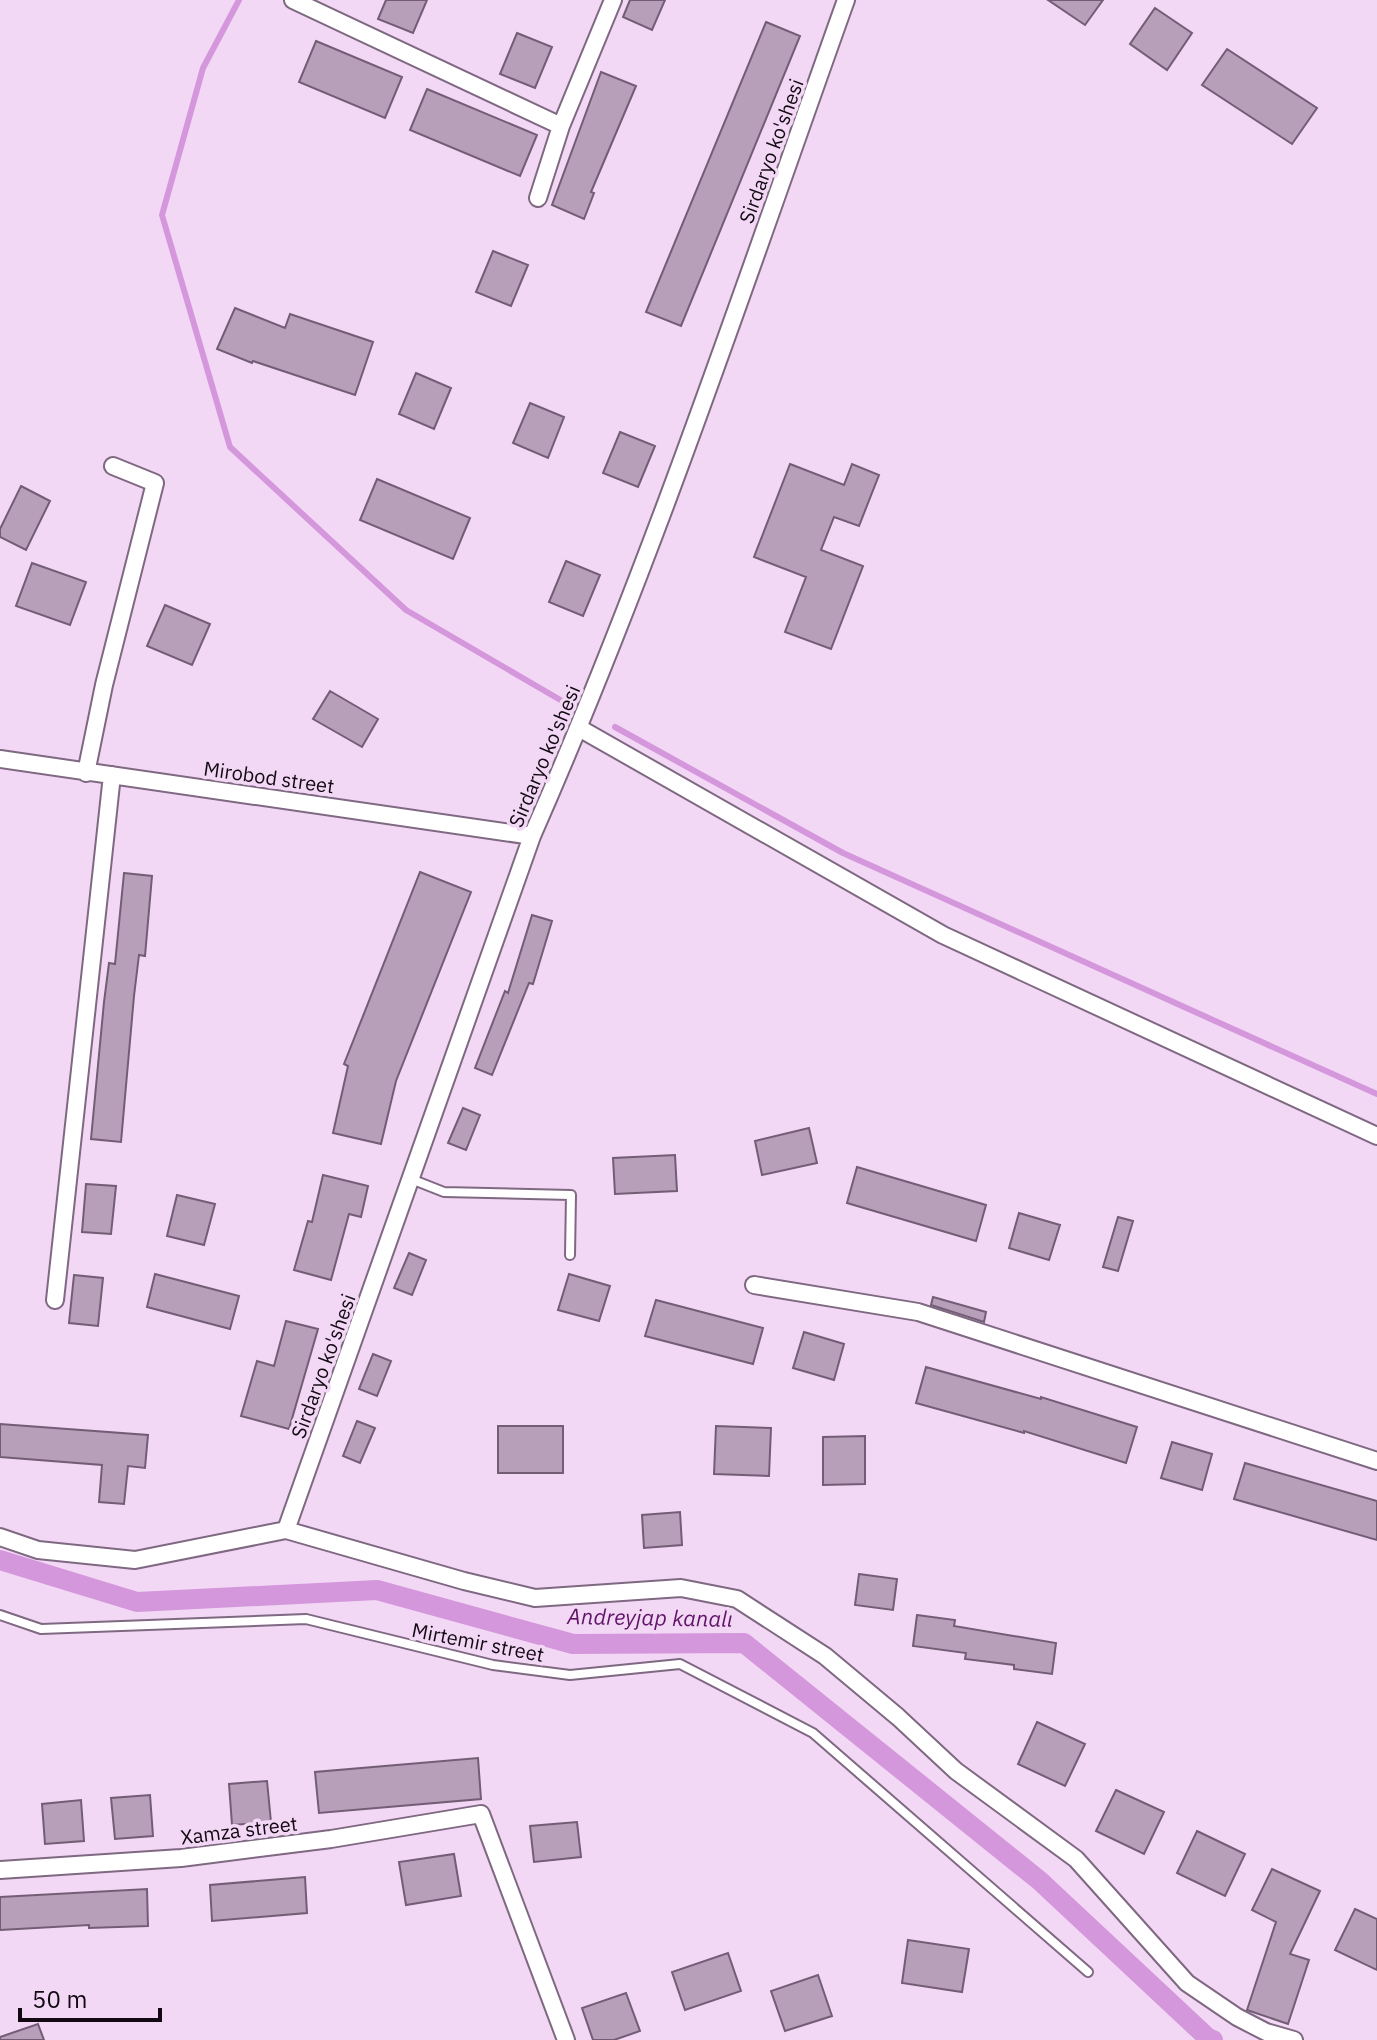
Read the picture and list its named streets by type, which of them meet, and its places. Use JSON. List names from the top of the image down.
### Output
{
  "streets": {
    "street": ["Sirdaryo ko'shesi", "Mirobod street", "Xamza street"],
    "lane": ["Mirtemir street"]
  },
  "crossings": [
    ["Sirdaryo ko'shesi", "Mirobod street"]
  ],
  "water": ["Andreyjap kanalı"],
  "scale_bar": "50 m"
}
